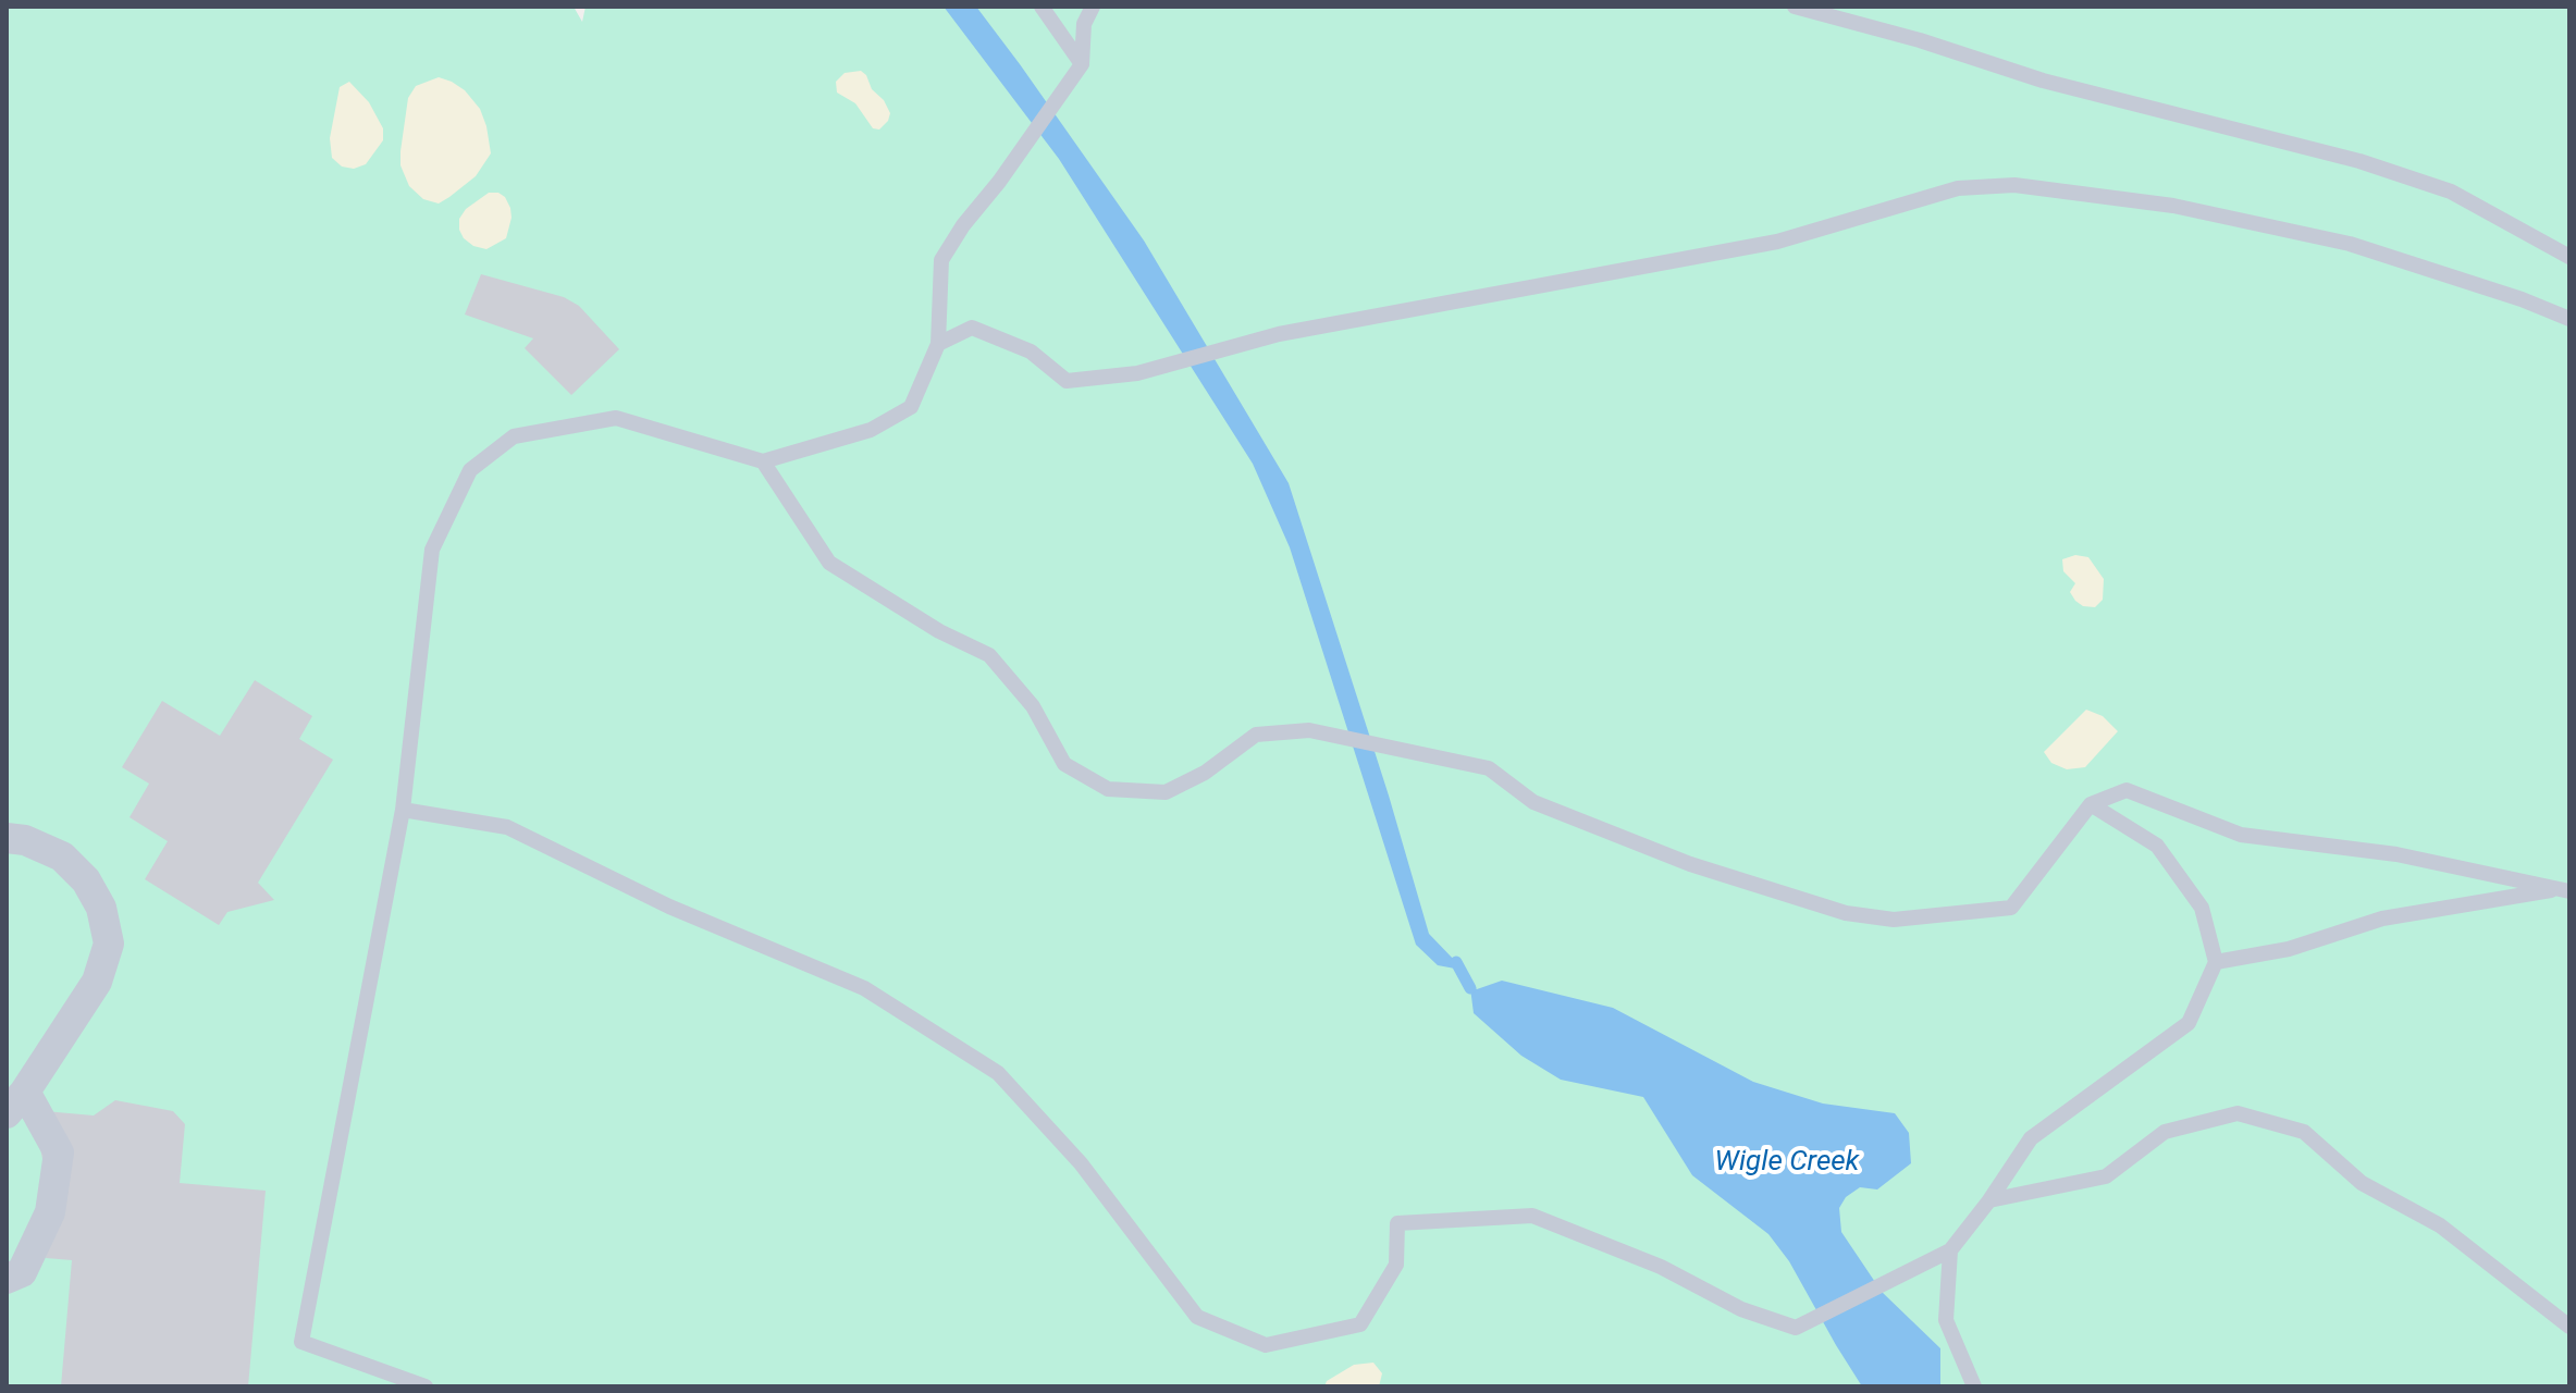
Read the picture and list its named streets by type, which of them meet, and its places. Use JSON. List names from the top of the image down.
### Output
{
  "water": ["Wigle Creek"]
}
